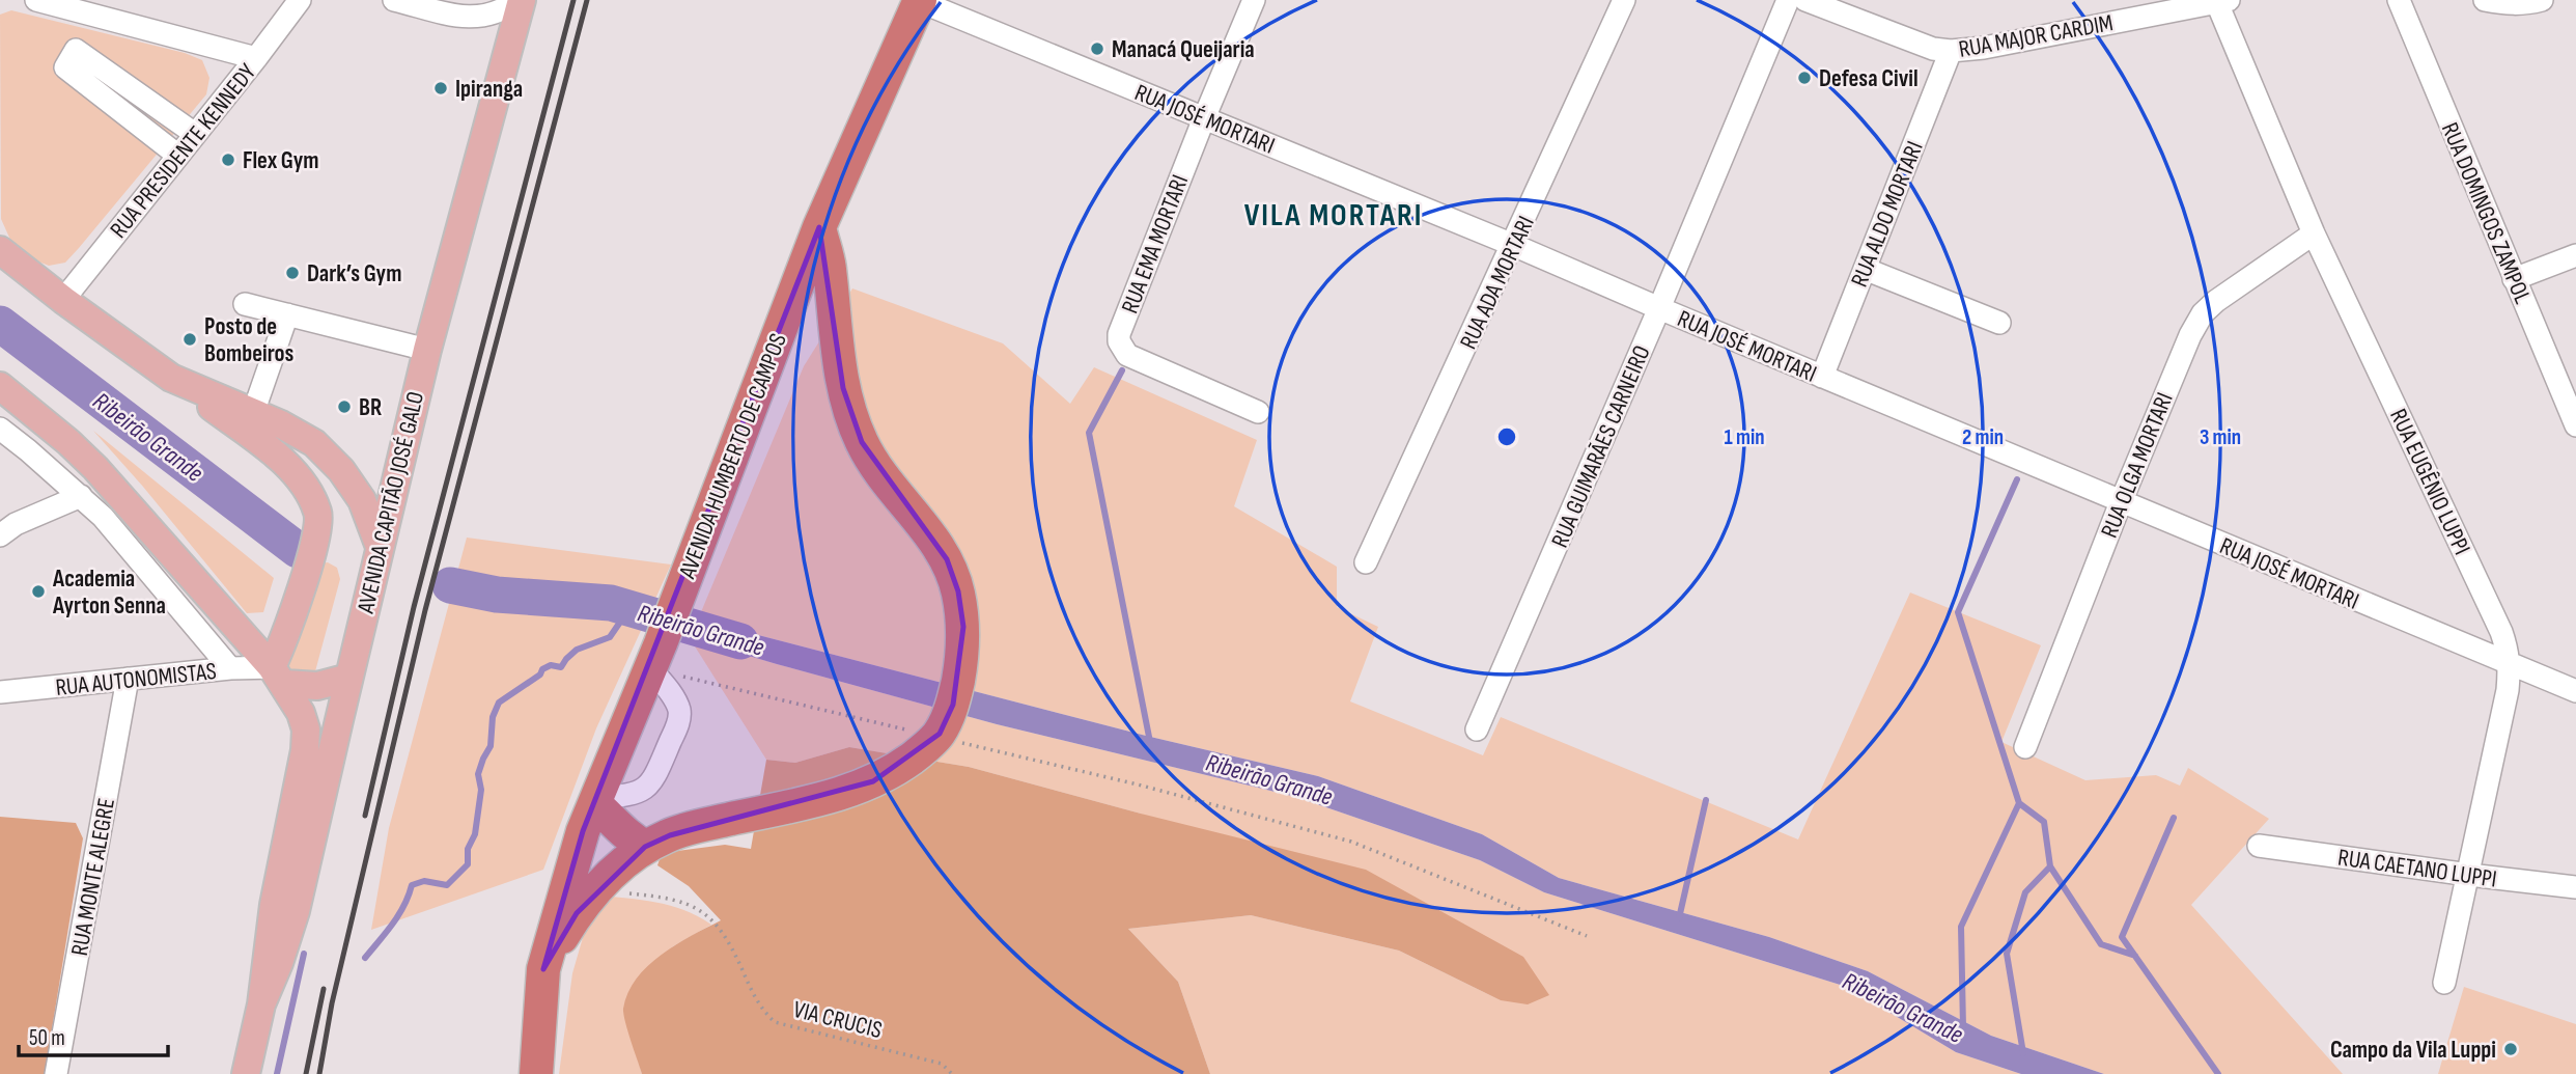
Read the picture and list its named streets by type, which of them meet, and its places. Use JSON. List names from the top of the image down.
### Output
{
  "streets": {
    "highway": ["AVENIDA HUMBERTO DE CAMPOS"],
    "main road": ["AVENIDA CAPITÃO JOSÉ GALO"],
    "street": [
      "RUA MAJOR CARDIM",
      "RUA JOSÉ MORTARI",
      "RUA PRESIDENTE KENNEDY",
      "RUA DOMINGOS ZAMPOL",
      "RUA ALDO MORTARI",
      "RUA EMA MORTARI",
      "RUA ADA MORTARI",
      "RUA GUIMARÃES CARNEIRO",
      "RUA OLGA MORTARI",
      "RUA EUGÊNIO LUPPI",
      "RUA AUTONOMISTAS",
      "RUA CAETANO LUPPI",
      "RUA MONTE ALEGRE"
    ],
    "path": ["VIA CRUCIS"]
  },
  "crossings": [
    ["RUA MAJOR CARDIM", "RUA ALDO MORTARI"],
    ["RUA MAJOR CARDIM", "RUA EUGÊNIO LUPPI"],
    ["RUA JOSÉ MORTARI", "RUA ALDO MORTARI"],
    ["RUA JOSÉ MORTARI", "RUA EMA MORTARI"],
    ["RUA JOSÉ MORTARI", "RUA ADA MORTARI"],
    ["RUA JOSÉ MORTARI", "RUA GUIMARÃES CARNEIRO"],
    ["RUA JOSÉ MORTARI", "AVENIDA HUMBERTO DE CAMPOS"],
    ["RUA JOSÉ MORTARI", "RUA OLGA MORTARI"],
    ["RUA JOSÉ MORTARI", "RUA EUGÊNIO LUPPI"],
    ["RUA OLGA MORTARI", "RUA EUGÊNIO LUPPI"],
    ["RUA EUGÊNIO LUPPI", "RUA CAETANO LUPPI"],
    ["AVENIDA CAPITÃO JOSÉ GALO", "RUA AUTONOMISTAS"],
    ["RUA AUTONOMISTAS", "RUA MONTE ALEGRE"]
  ],
  "districts": ["VILA MORTARI"],
  "water": ["Ribeirão Grande"],
  "places": [
    "Manacá Queijaria",
    "Defesa Civil",
    "Ipiranga",
    "Flex Gym",
    "Dark’s Gym",
    "Posto de Bombeiros",
    "BR",
    "Academia Ayrton Senna",
    "Campo da Vila Luppi"
  ],
  "scale_bar": "50 m",
  "rings": ["1 min", "2 min", "3 min"]
}
